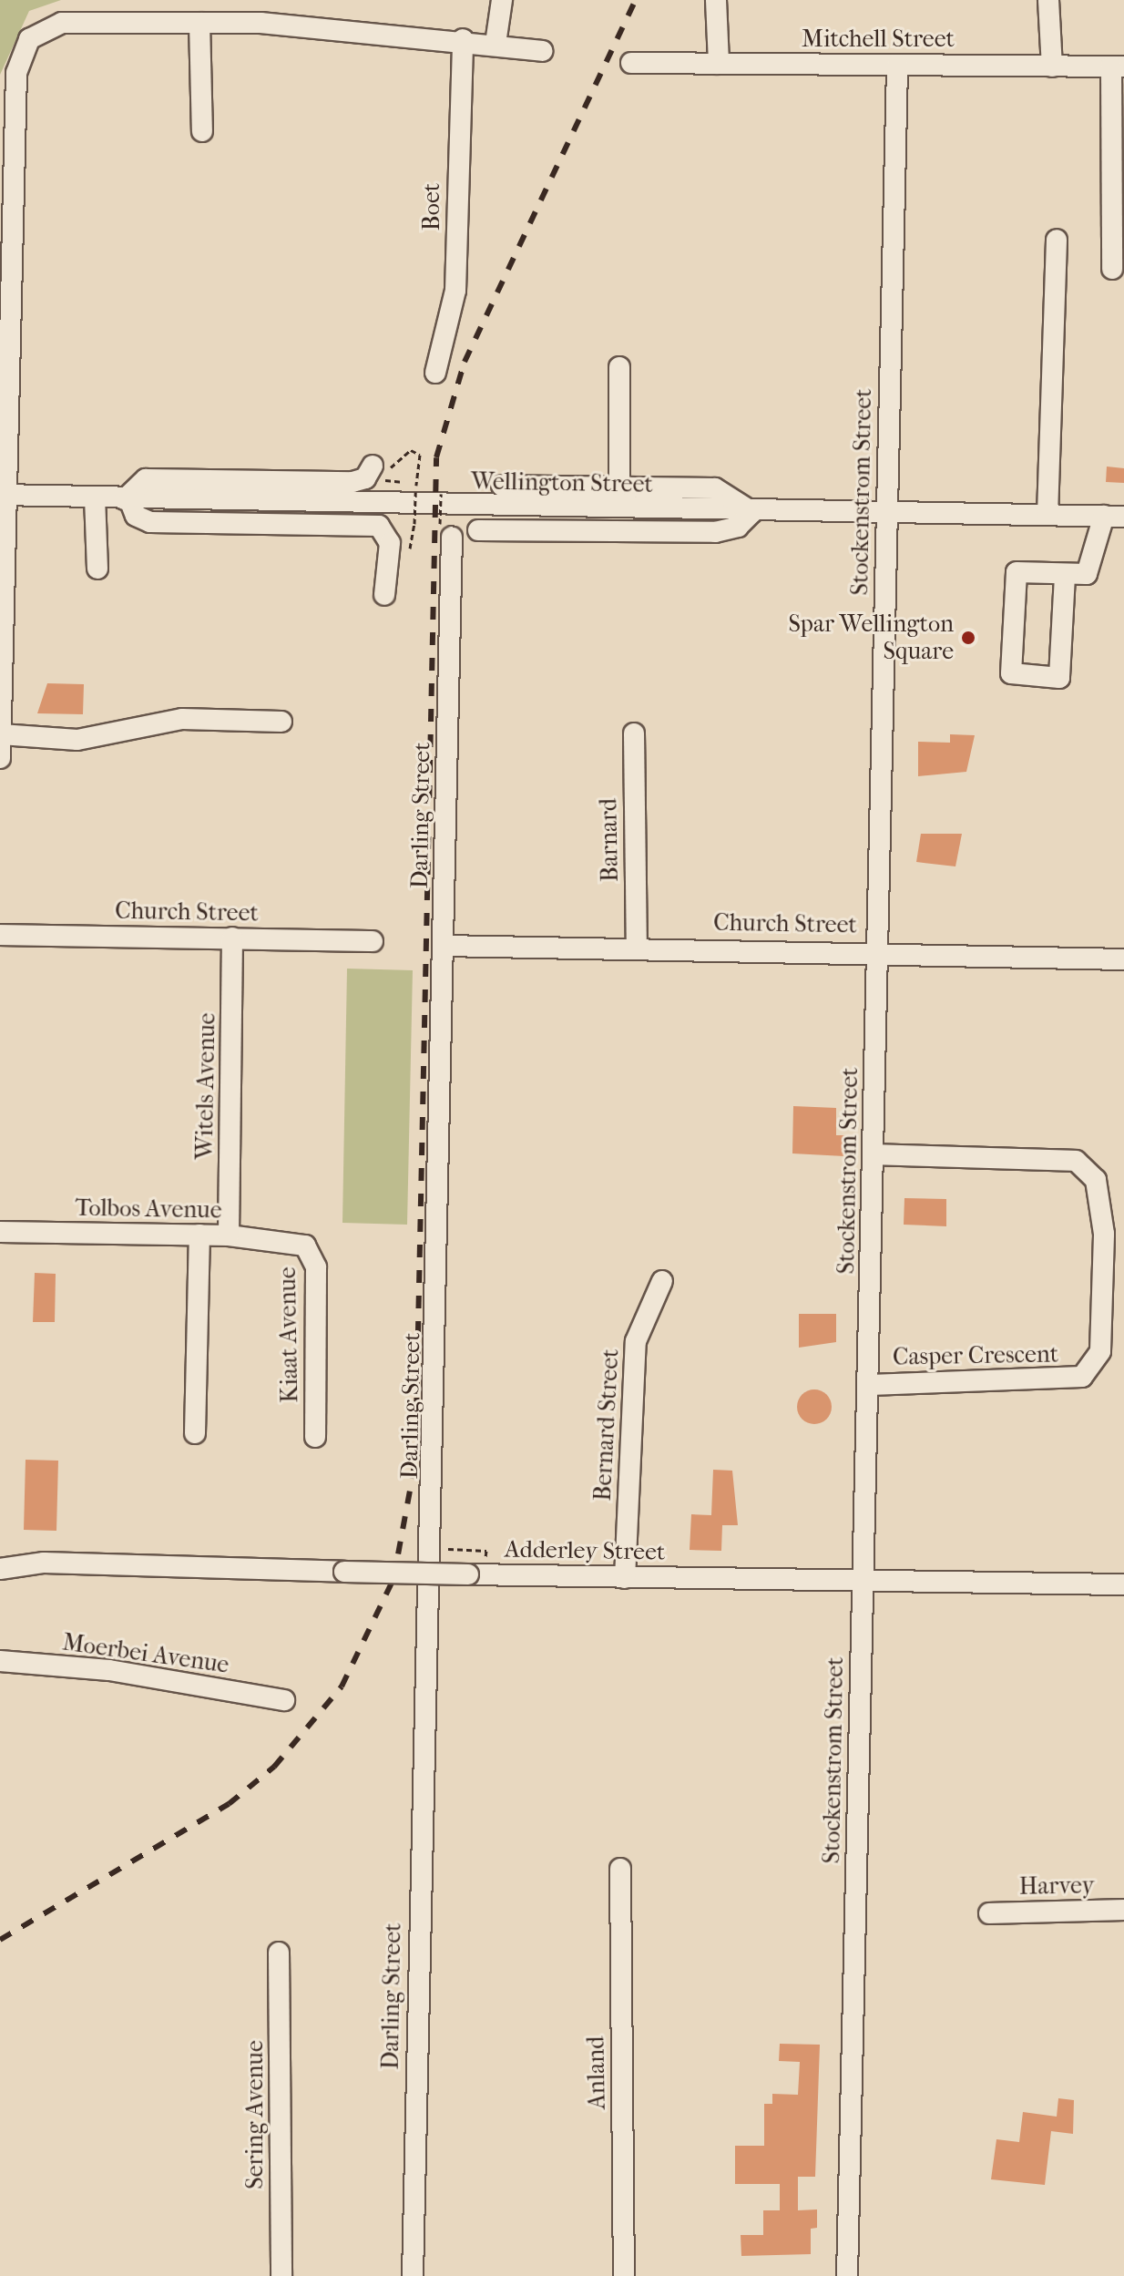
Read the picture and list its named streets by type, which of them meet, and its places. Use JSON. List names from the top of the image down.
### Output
{
  "streets": {
    "street": [
      "Mitchell Street",
      "Boet",
      "Wellington Street",
      "Stockenstrom Street",
      "Darling Street",
      "Barnard",
      "Church Street",
      "Witels Avenue",
      "Tolbos Avenue",
      "Kiaat Avenue",
      "Casper Crescent",
      "Bernard Street",
      "Adderley Street",
      "Moerbei Avenue",
      "Harvey",
      "Anland",
      "Sering Avenue"
    ]
  },
  "crossings": [
    ["Mitchell Street", "Stockenstrom Street"],
    ["Wellington Street", "Stockenstrom Street"],
    ["Stockenstrom Street", "Church Street"],
    ["Stockenstrom Street", "Casper Crescent"],
    ["Stockenstrom Street", "Adderley Street"],
    ["Darling Street", "Church Street"],
    ["Barnard", "Church Street"],
    ["Church Street", "Witels Avenue"],
    ["Witels Avenue", "Tolbos Avenue"],
    ["Tolbos Avenue", "Kiaat Avenue"],
    ["Bernard Street", "Adderley Street"]
  ],
  "places": ["Spar Wellington Square"]
}
